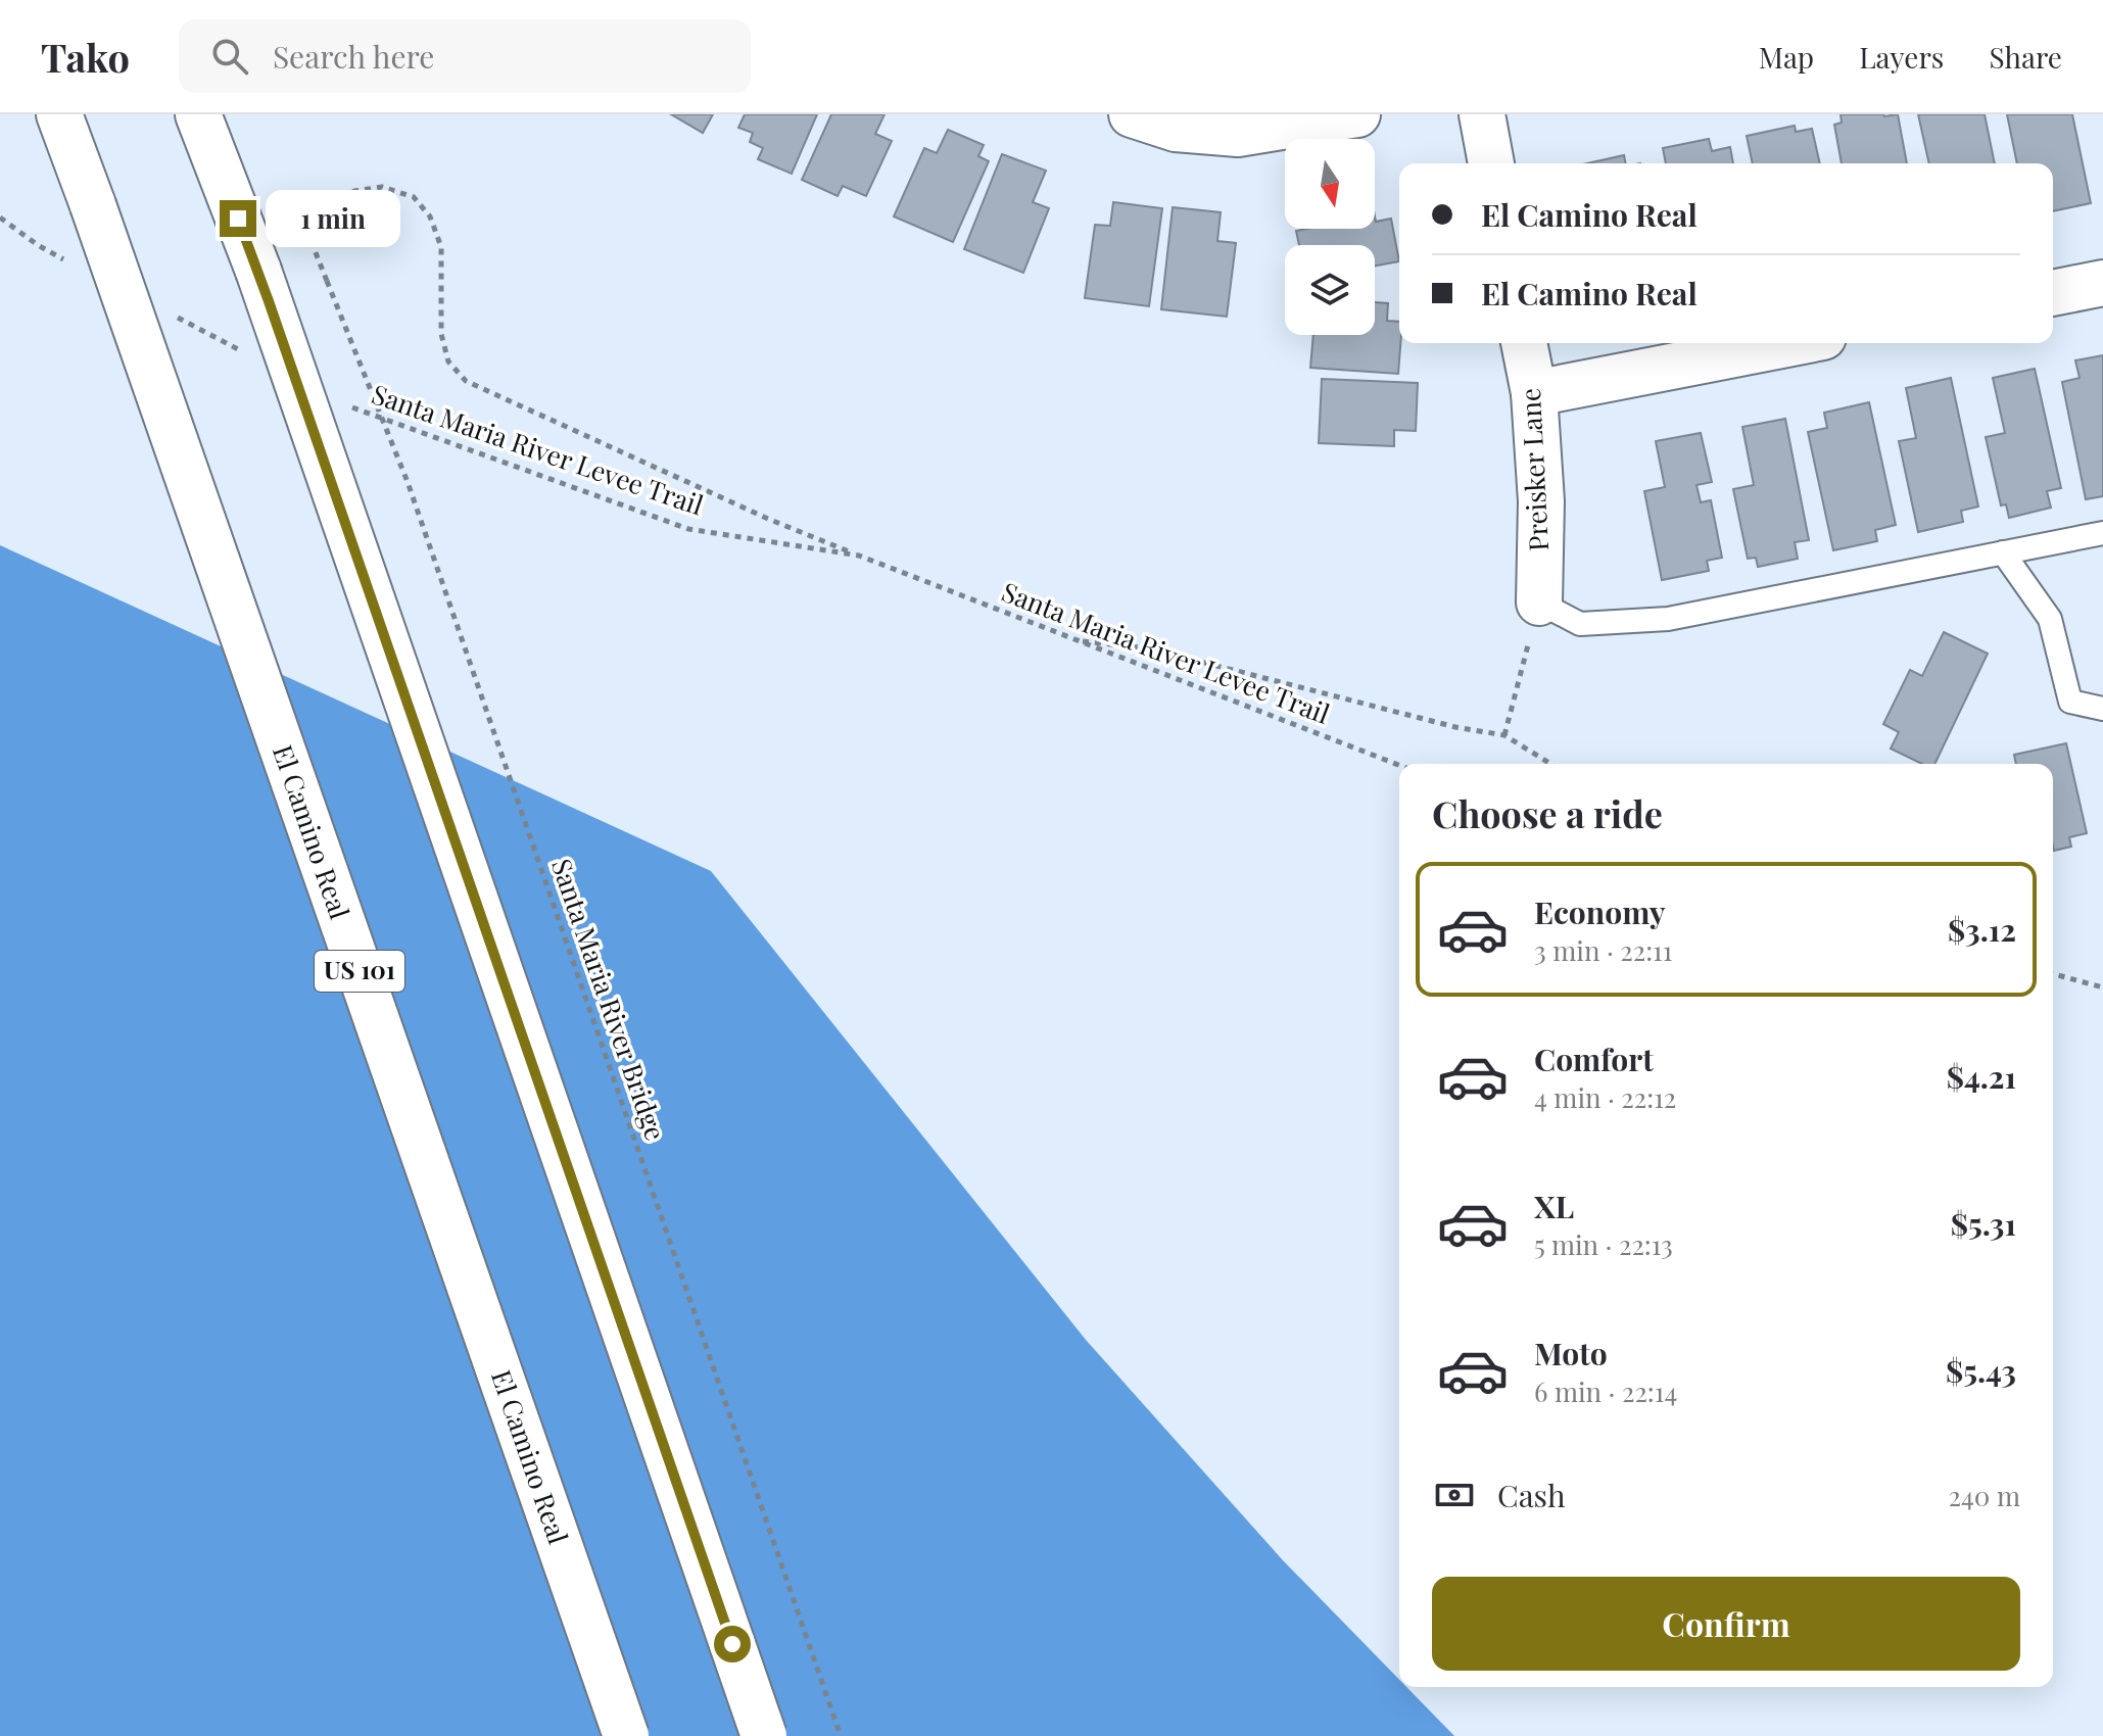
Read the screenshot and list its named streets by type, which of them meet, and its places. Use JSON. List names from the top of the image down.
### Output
{
  "streets": {
    "main road": ["Preisker Lane", "El Camino Real", "US 101"],
    "path": ["Santa Maria River Levee Trail", "Santa Maria River Bridge"]
  },
  "crossings": [
    ["Santa Maria River Levee Trail", "Santa Maria River Bridge"]
  ],
  "north": "bottom",
  "page": {
    "header": "Tako",
    "search": "Search here",
    "nav": ["Map", "Layers", "Share"],
    "banner": ["El Camino Real", "El Camino Real"],
    "bubble": "1 min",
    "heading": "Choose a ride",
    "list": [
      {
        "name": "Economy",
        "note": "3 min · 22:11",
        "value": "$3.12"
      },
      {
        "name": "Comfort",
        "note": "4 min · 22:12",
        "value": "$4.21"
      },
      {
        "name": "XL",
        "note": "5 min · 22:13",
        "value": "$5.31"
      },
      {
        "name": "Moto",
        "note": "6 min · 22:14",
        "value": "$5.43"
      }
    ],
    "pay": ["Cash", "240 m"],
    "buttons": "Confirm"
  }
}
